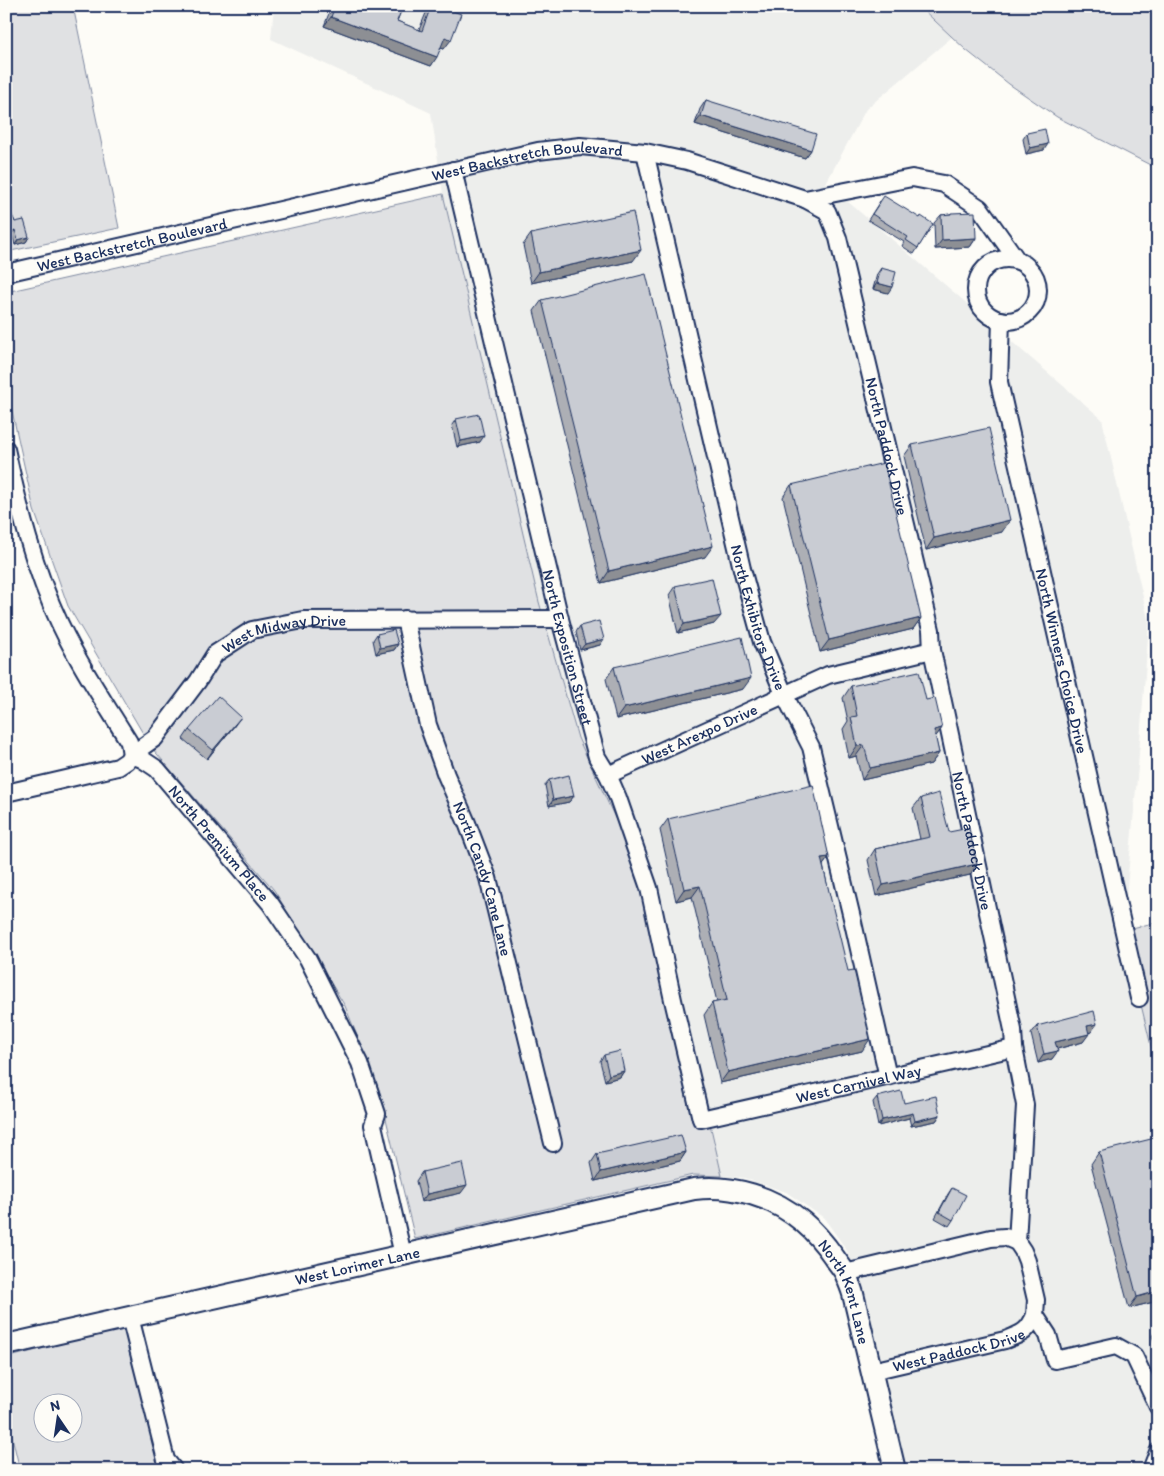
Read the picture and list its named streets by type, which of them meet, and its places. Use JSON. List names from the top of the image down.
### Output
{
  "streets": {
    "street": [
      "West Backstretch Boulevard",
      "North Paddock Drive",
      "North Exhibitors Drive",
      "West Midway Drive",
      "North Exposition Street",
      "North Winners Choice Drive",
      "West Arexpo Drive",
      "North Premium Place",
      "North Candy Cane Lane",
      "West Carnival Way",
      "West Lorimer Lane",
      "North Kent Lane",
      "West Paddock Drive"
    ]
  },
  "crossings": [
    ["West Backstretch Boulevard", "North Paddock Drive"],
    ["West Backstretch Boulevard", "North Exhibitors Drive"],
    ["West Backstretch Boulevard", "North Exposition Street"],
    ["West Backstretch Boulevard", "North Winners Choice Drive"],
    ["North Paddock Drive", "West Arexpo Drive"],
    ["North Paddock Drive", "West Carnival Way"],
    ["North Paddock Drive", "West Paddock Drive"],
    ["North Exhibitors Drive", "West Arexpo Drive"],
    ["North Exhibitors Drive", "West Carnival Way"],
    ["West Midway Drive", "North Exposition Street"],
    ["West Midway Drive", "North Premium Place"],
    ["West Midway Drive", "North Candy Cane Lane"],
    ["North Exposition Street", "West Arexpo Drive"],
    ["North Exposition Street", "West Carnival Way"],
    ["North Premium Place", "West Lorimer Lane"],
    ["West Lorimer Lane", "North Kent Lane"],
    ["North Kent Lane", "West Paddock Drive"]
  ],
  "north": "top"
}
